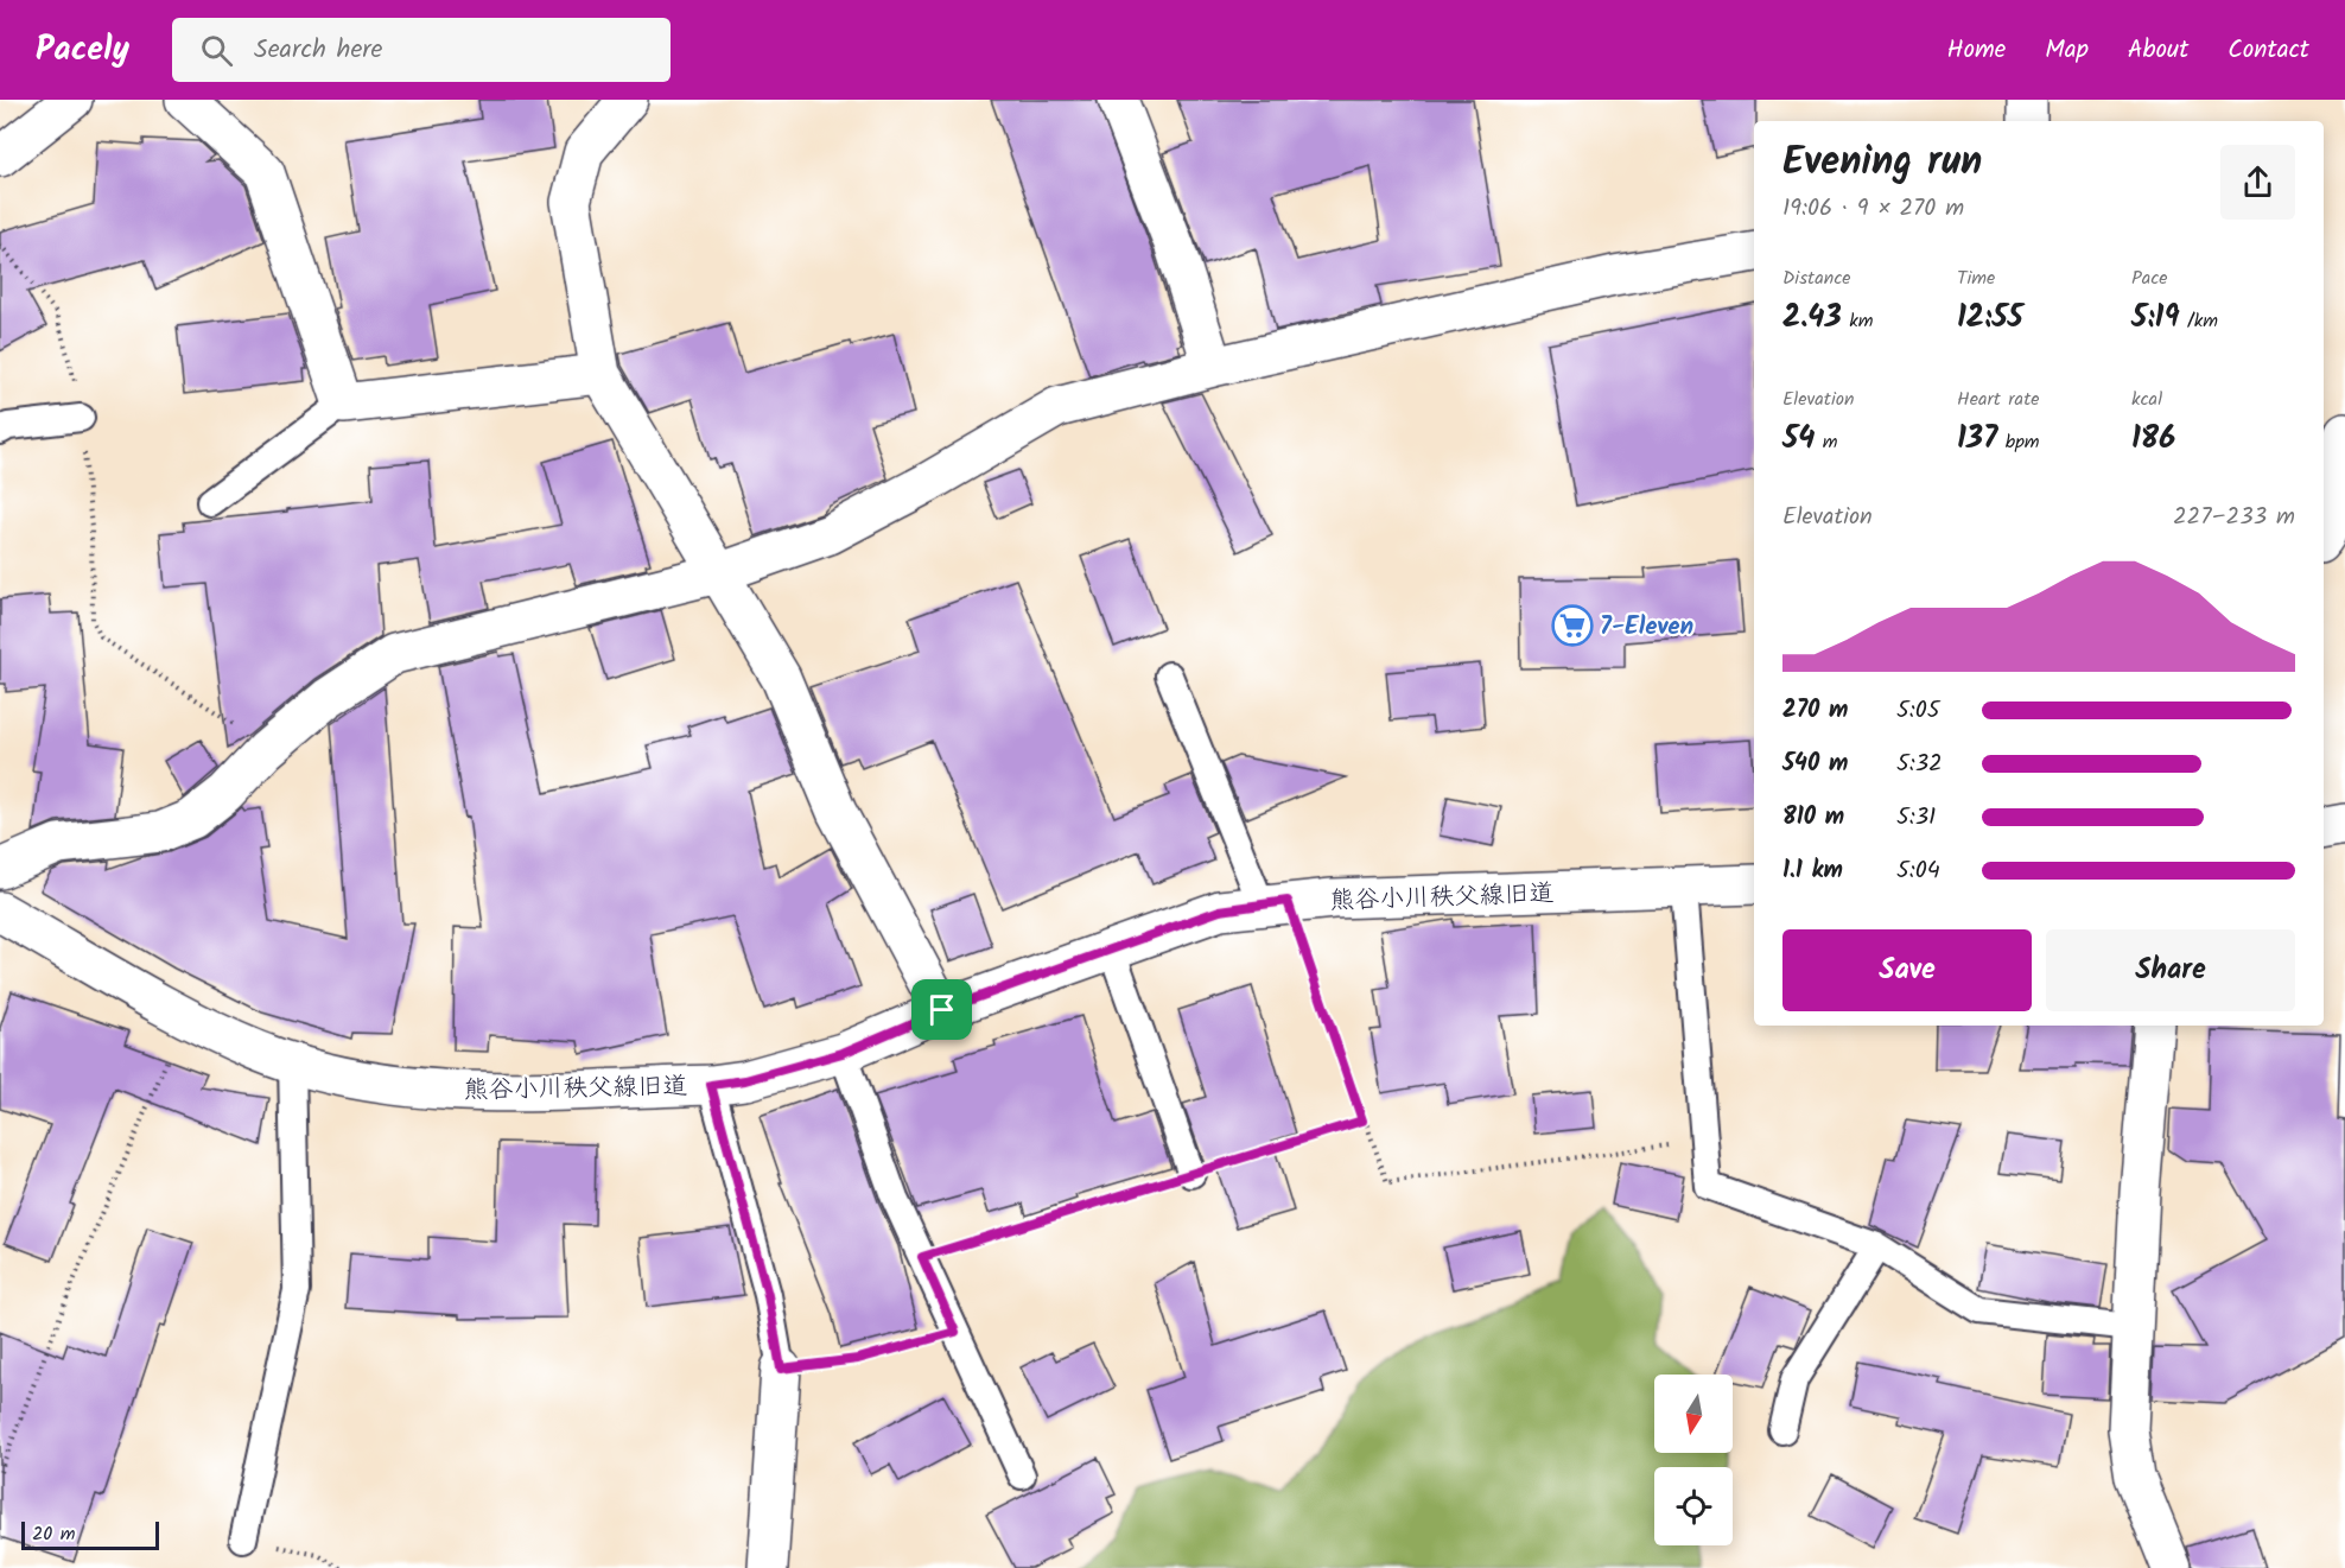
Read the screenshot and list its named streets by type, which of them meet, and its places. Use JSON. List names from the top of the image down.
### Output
{
  "streets": {
    "street": ["熊谷小川秩父線旧道"]
  },
  "places": {
    "supermarket": ["7-Eleven"]
  },
  "scale_bar": "20 m",
  "north": "bottom",
  "page": {
    "header": "Pacely",
    "search": "Search here",
    "nav": [
      "Home",
      "Map",
      "About",
      "Contact"
    ],
    "heading": ["Evening run", "19:06 · 9 × 270 m"],
    "stats": [
      ["Distance", "2.43 km"],
      ["Time", "12:55"],
      ["Pace", "5:19 /km"],
      ["Elevation", "54 m"],
      ["Heart rate", "137 bpm"],
      ["kcal", "186"]
    ],
    "chart": ["Elevation", "227–233 m"],
    "list": [
      {
        "name": "270 m",
        "note": "5:05"
      },
      {
        "name": "540 m",
        "note": "5:32"
      },
      {
        "name": "810 m",
        "note": "5:31"
      },
      {
        "name": "1.1 km",
        "note": "5:04"
      }
    ],
    "buttons": ["Save", "Share"],
    "scale": "20 m"
  }
}
